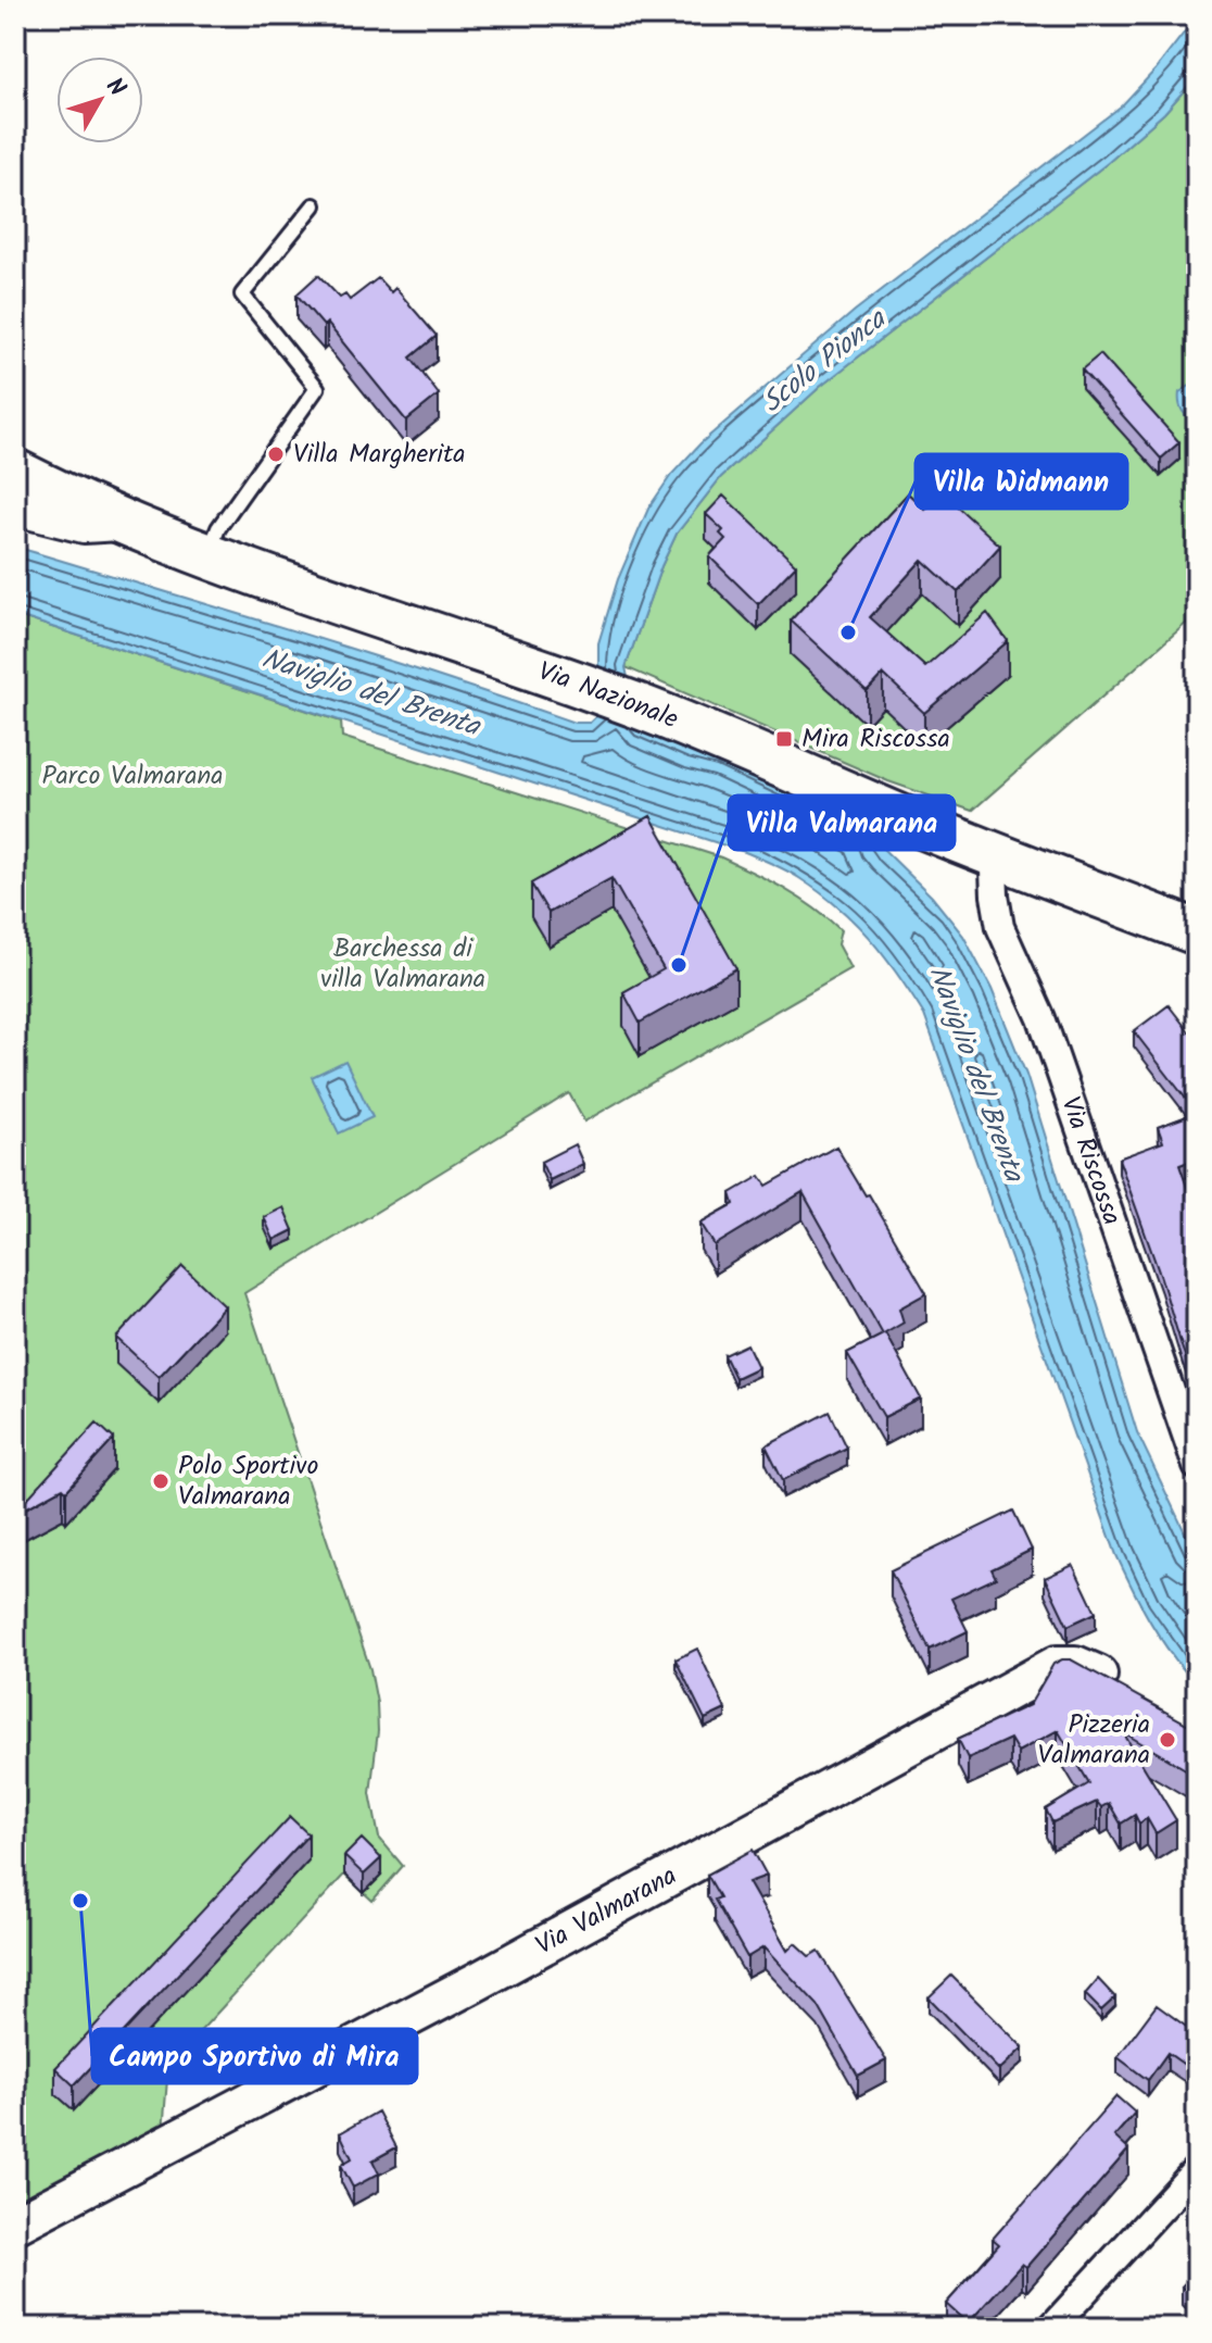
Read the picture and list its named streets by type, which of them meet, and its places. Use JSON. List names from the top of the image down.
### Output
{
  "streets": {
    "main road": ["Via Nazionale"],
    "street": ["Via Riscossa", "Via Valmarana"]
  },
  "crossings": [
    ["Via Nazionale", "Via Riscossa"]
  ],
  "water": ["Scolo Pionca", "Naviglio del Brenta"],
  "parks": ["Parco Valmarana", "Barchessa di villa Valmarana"],
  "places": {
    "other": [
      "Villa Margherita",
      "Villa Widmann",
      "Villa Valmarana",
      "Polo Sportivo Valmarana",
      "Pizzeria Valmarana",
      "Campo Sportivo di Mira"
    ],
    "transit": ["Mira Riscossa"]
  },
  "north": "top right"
}
